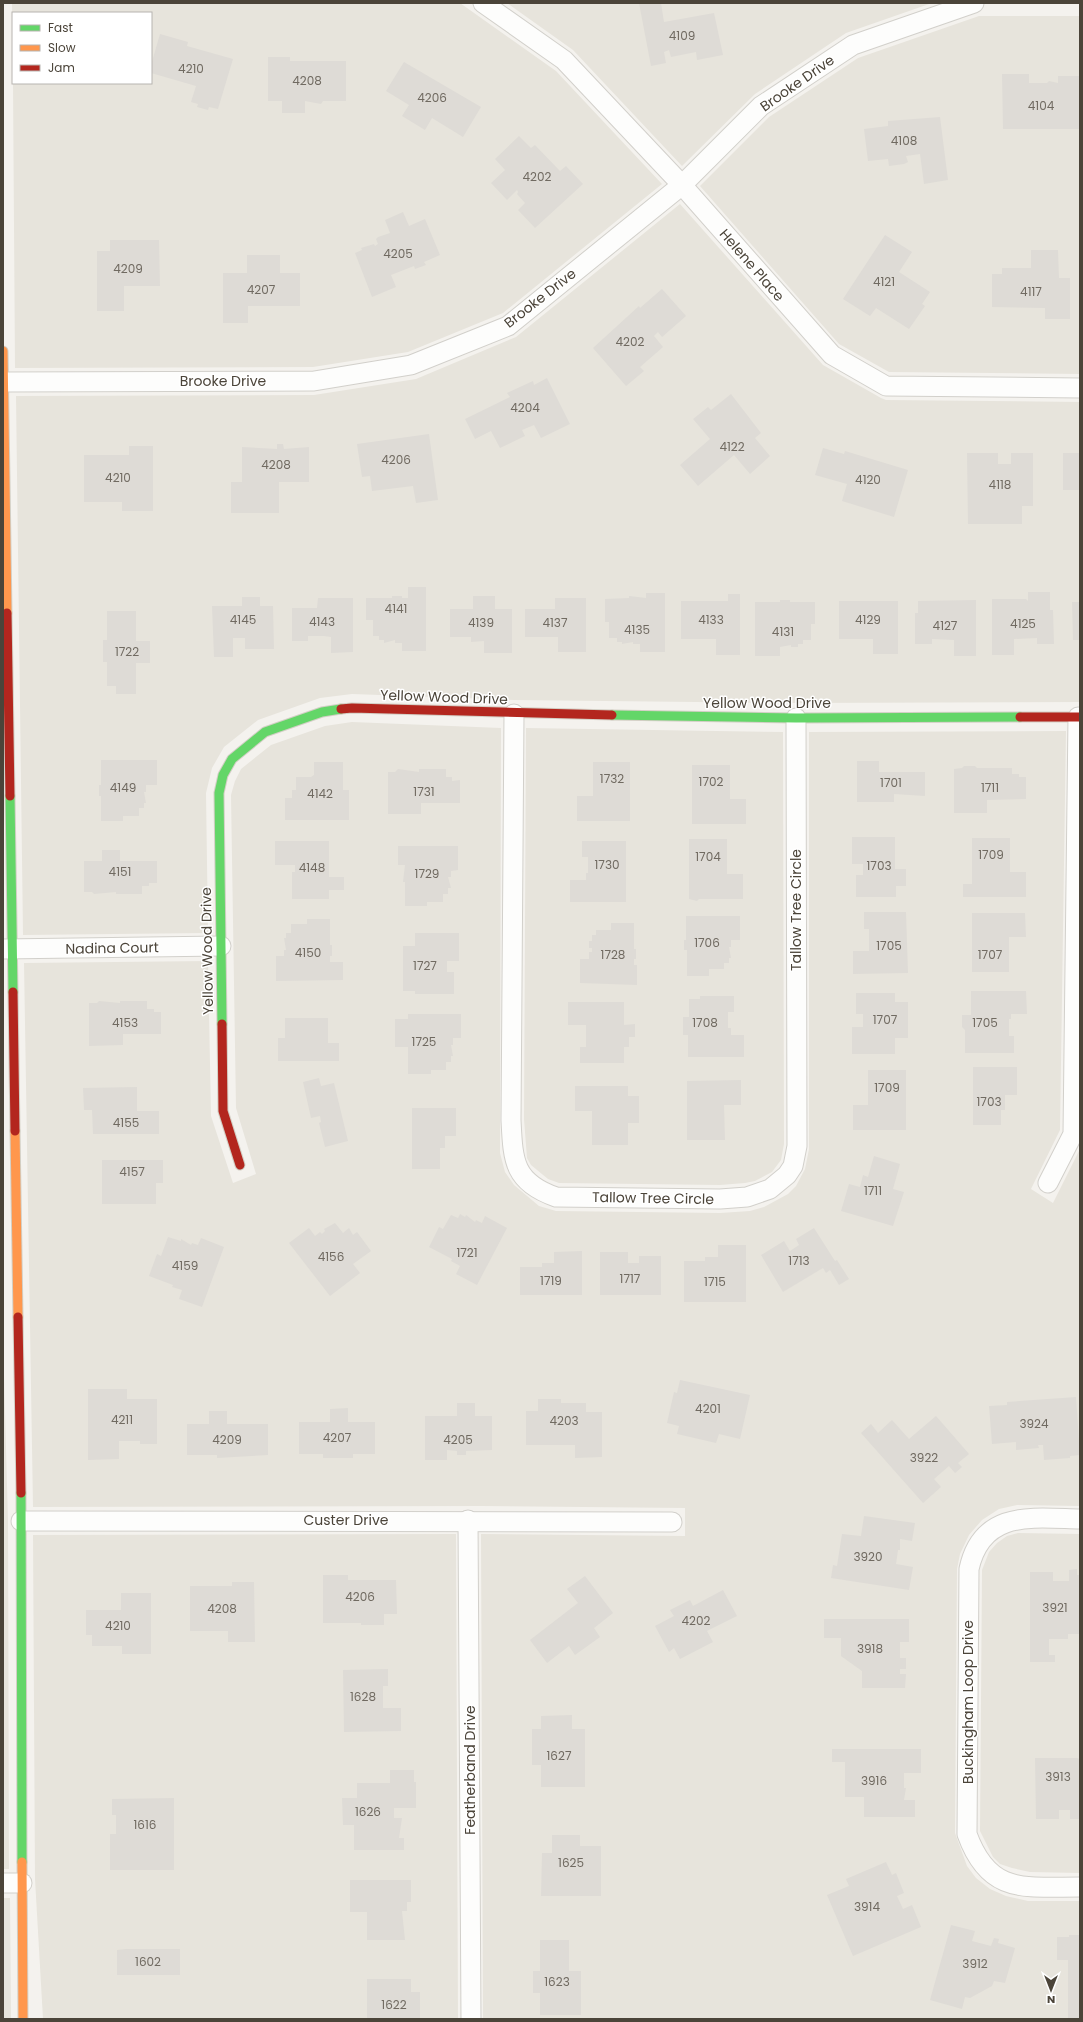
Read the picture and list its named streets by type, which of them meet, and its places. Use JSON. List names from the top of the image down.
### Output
{
  "streets": {
    "street": [
      "Brooke Drive",
      "Helene Place",
      "Yellow Wood Drive",
      "Tallow Tree Circle",
      "Nadina Court",
      "Custer Drive",
      "Buckingham Loop Drive",
      "Featherband Drive"
    ]
  },
  "crossings": [
    ["Brooke Drive", "Helene Place"],
    ["Yellow Wood Drive", "Tallow Tree Circle"],
    ["Yellow Wood Drive", "Nadina Court"],
    ["Custer Drive", "Featherband Drive"]
  ],
  "house_numbers": [
    "4109",
    "4210",
    "4208",
    "4206",
    "4104",
    "4108",
    "4202",
    "4205",
    "4209",
    "4121",
    "4207",
    "4117",
    "4202",
    "4204",
    "4122",
    "4206",
    "4208",
    "4210",
    "4120",
    "4118",
    "4141",
    "4145",
    "4133",
    "4129",
    "4143",
    "4139",
    "4137",
    "4125",
    "4127",
    "4135",
    "4131",
    "1722",
    "1732",
    "1702",
    "1701",
    "4149",
    "1711",
    "1731",
    "4142",
    "1709",
    "1704",
    "1730",
    "1703",
    "4148",
    "4151",
    "1729",
    "1706",
    "1705",
    "4150",
    "1728",
    "1707",
    "1727",
    "1707",
    "4153",
    "1708",
    "1705",
    "1725",
    "1709",
    "1703",
    "4155",
    "4157",
    "1711",
    "1721",
    "4156",
    "1713",
    "4159",
    "1717",
    "1719",
    "1715",
    "4201",
    "4211",
    "4203",
    "3924",
    "4207",
    "4209",
    "4205",
    "3922",
    "3920",
    "4206",
    "3921",
    "4208",
    "4202",
    "4210",
    "3918",
    "1628",
    "1627",
    "3913",
    "3916",
    "1626",
    "1616",
    "1625",
    "3914",
    "1602",
    "3912",
    "1623",
    "1622"
  ],
  "legend": ["Fast", "Slow", "Jam"],
  "north": "bottom"
}
